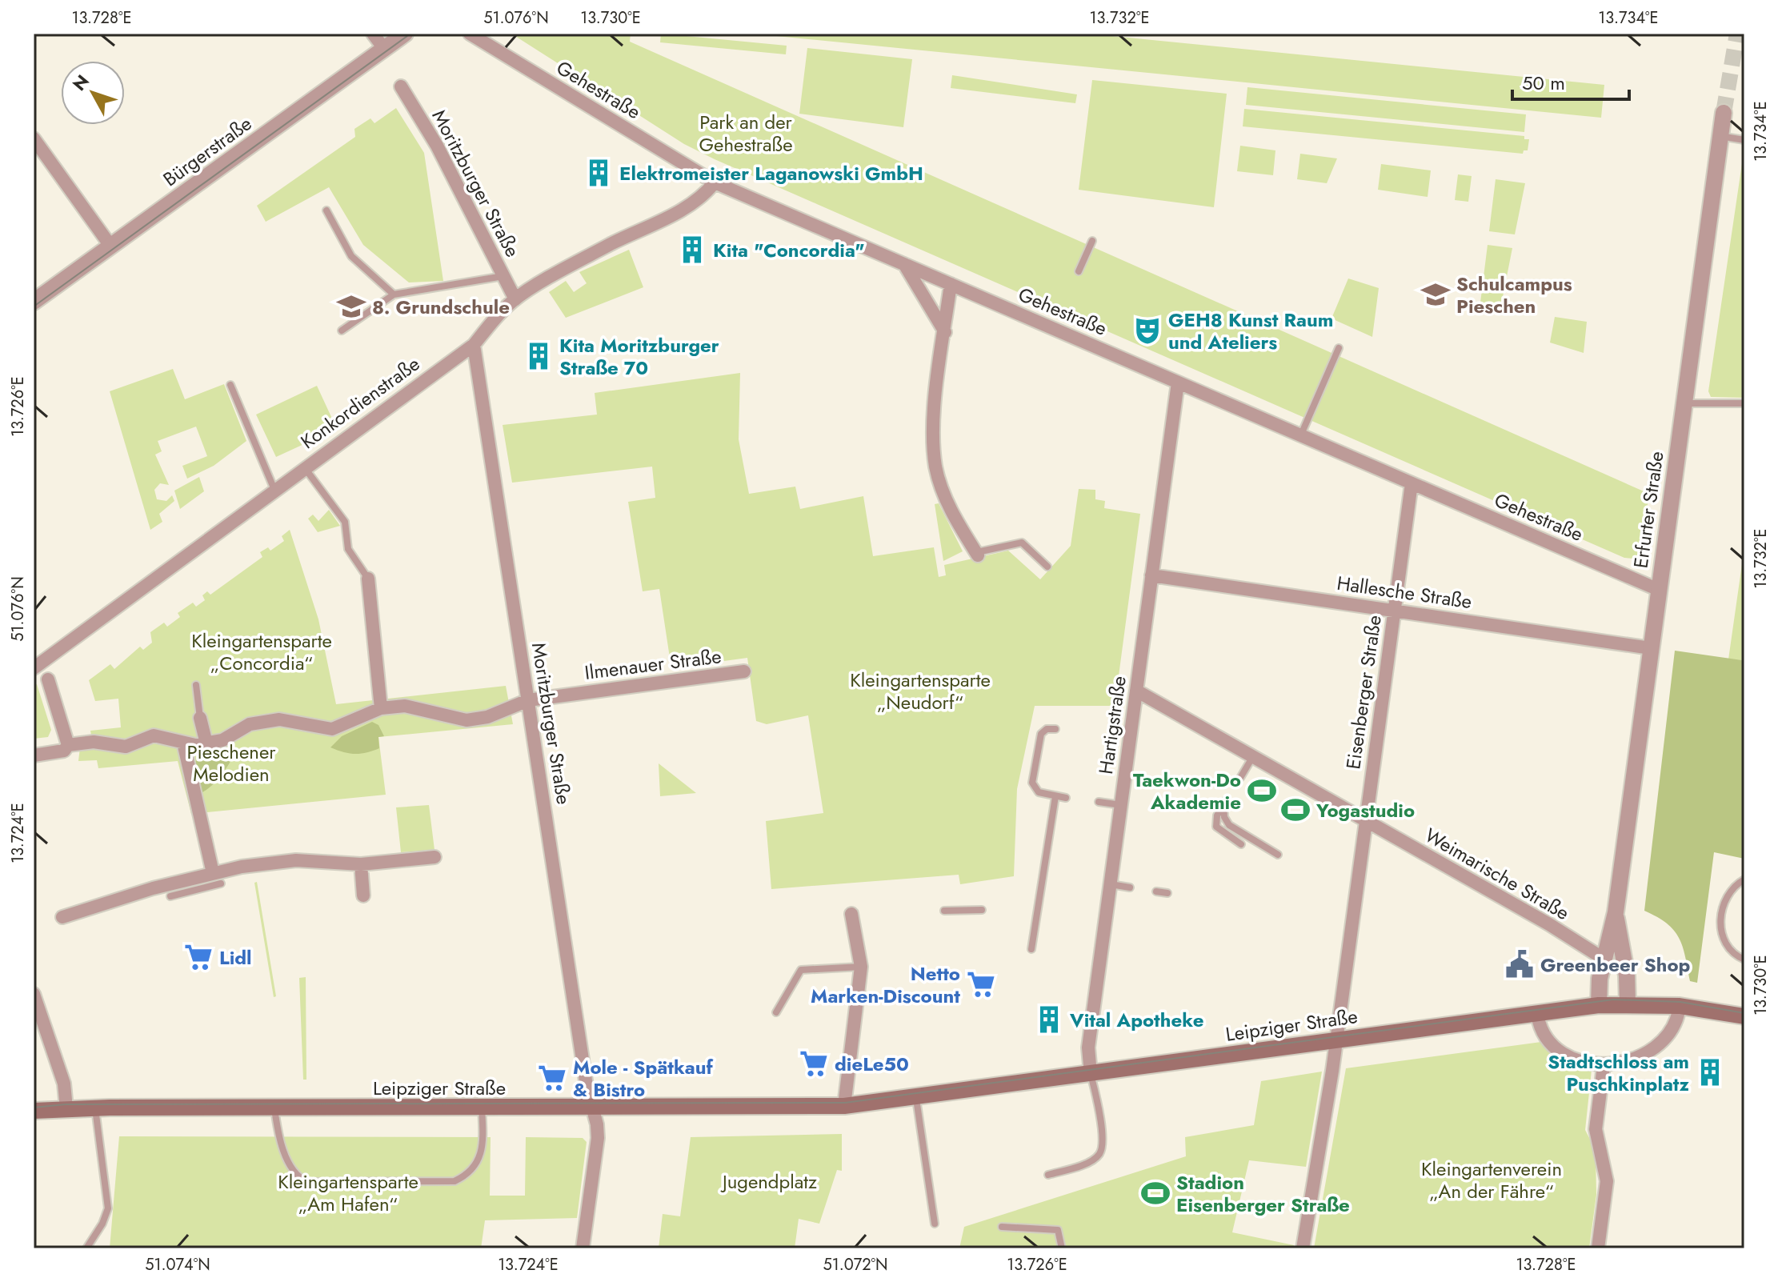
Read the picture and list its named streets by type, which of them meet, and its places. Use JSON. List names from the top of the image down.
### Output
{
  "streets": {
    "main road": ["Leipziger Straße"],
    "street": [
      "Gehestraße",
      "Bürgerstraße",
      "Moritzburger Straße",
      "Konkordienstraße",
      "Erfurter Straße",
      "Hallesche Straße",
      "Ilmenauer Straße",
      "Eisenberger Straße",
      "Hartigstraße",
      "Weimarische Straße"
    ]
  },
  "crossings": [
    ["Gehestraße", "Konkordienstraße"],
    ["Gehestraße", "Erfurter Straße"],
    ["Gehestraße", "Eisenberger Straße"],
    ["Gehestraße", "Hartigstraße"],
    ["Moritzburger Straße", "Konkordienstraße"],
    ["Moritzburger Straße", "Ilmenauer Straße"],
    ["Moritzburger Straße", "Leipziger Straße"],
    ["Erfurter Straße", "Hallesche Straße"],
    ["Erfurter Straße", "Weimarische Straße"],
    ["Erfurter Straße", "Leipziger Straße"],
    ["Hallesche Straße", "Eisenberger Straße"],
    ["Hallesche Straße", "Hartigstraße"],
    ["Eisenberger Straße", "Weimarische Straße"],
    ["Eisenberger Straße", "Leipziger Straße"],
    ["Hartigstraße", "Weimarische Straße"],
    ["Hartigstraße", "Leipziger Straße"]
  ],
  "parks": [
    "Park an der Gehestraße",
    "Kleingartensparte „Concordia“",
    "Kleingartensparte „Neudorf“",
    "Pieschener Melodien",
    "Kleingartenverein „An der Fähre“",
    "Kleingartensparte „Am Hafen“",
    "Jugendplatz"
  ],
  "places": {
    "building": [
      "Elektromeister Laganowski GmbH",
      "Kita \"Concordia\"",
      "Kita Moritzburger Straße 70",
      "Vital Apotheke",
      "Stadtschloss am Puschkinplatz"
    ],
    "school or university": ["Schulcampus Pieschen", "8. Grundschule"],
    "theatre": ["GEH8 Kunst Raum und Ateliers"],
    "sports": ["Taekwon-Do Akademie", "Yogastudio", "Stadion Eisenberger Straße"],
    "supermarket": [
      "Lidl",
      "Netto Marken-Discount",
      "dieLe50",
      "Mole - Spätkauf & Bistro"
    ],
    "public building": ["Greenbeer Shop"]
  },
  "scale_bar": "50 m",
  "north": "top left",
  "coordinates": [
    "13.728°E",
    "51.076°N",
    "13.730°E",
    "13.732°E",
    "13.734°E",
    "13.726°E",
    "13.724°E",
    "51.074°N",
    "51.072°N"
  ]
}
